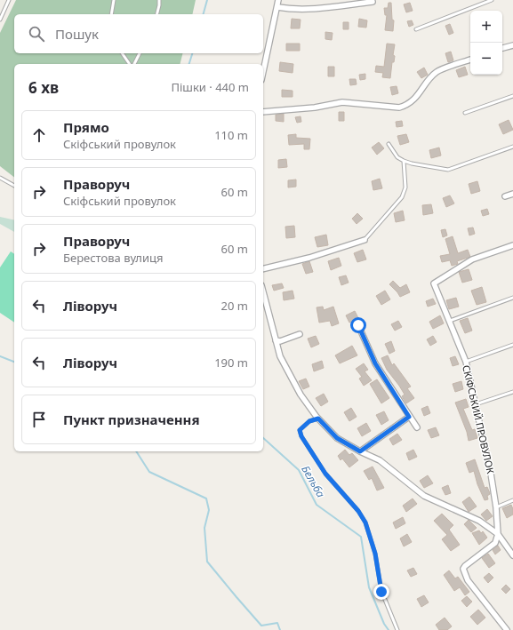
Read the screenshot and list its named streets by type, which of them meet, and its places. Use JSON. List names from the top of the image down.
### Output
{
  "streets": {
    "street": ["СКІФСЬКИЙ ПРОВУЛОК"]
  },
  "water": ["Бельба"],
  "page": {
    "map_buttons": ["+", "−"],
    "search": "Пошук",
    "heading": ["6 хв", "Пішки · 440 m"],
    "list": [
      ["Прямо", "Скіфський провулок", "110 m"],
      ["Праворуч", "Скіфський провулок", "60 m"],
      ["Праворуч", "Берестова вулиця", "60 m"],
      ["Ліворуч", "20 m"],
      ["Ліворуч", "190 m"],
      "Пункт призначення"
    ]
  }
}
